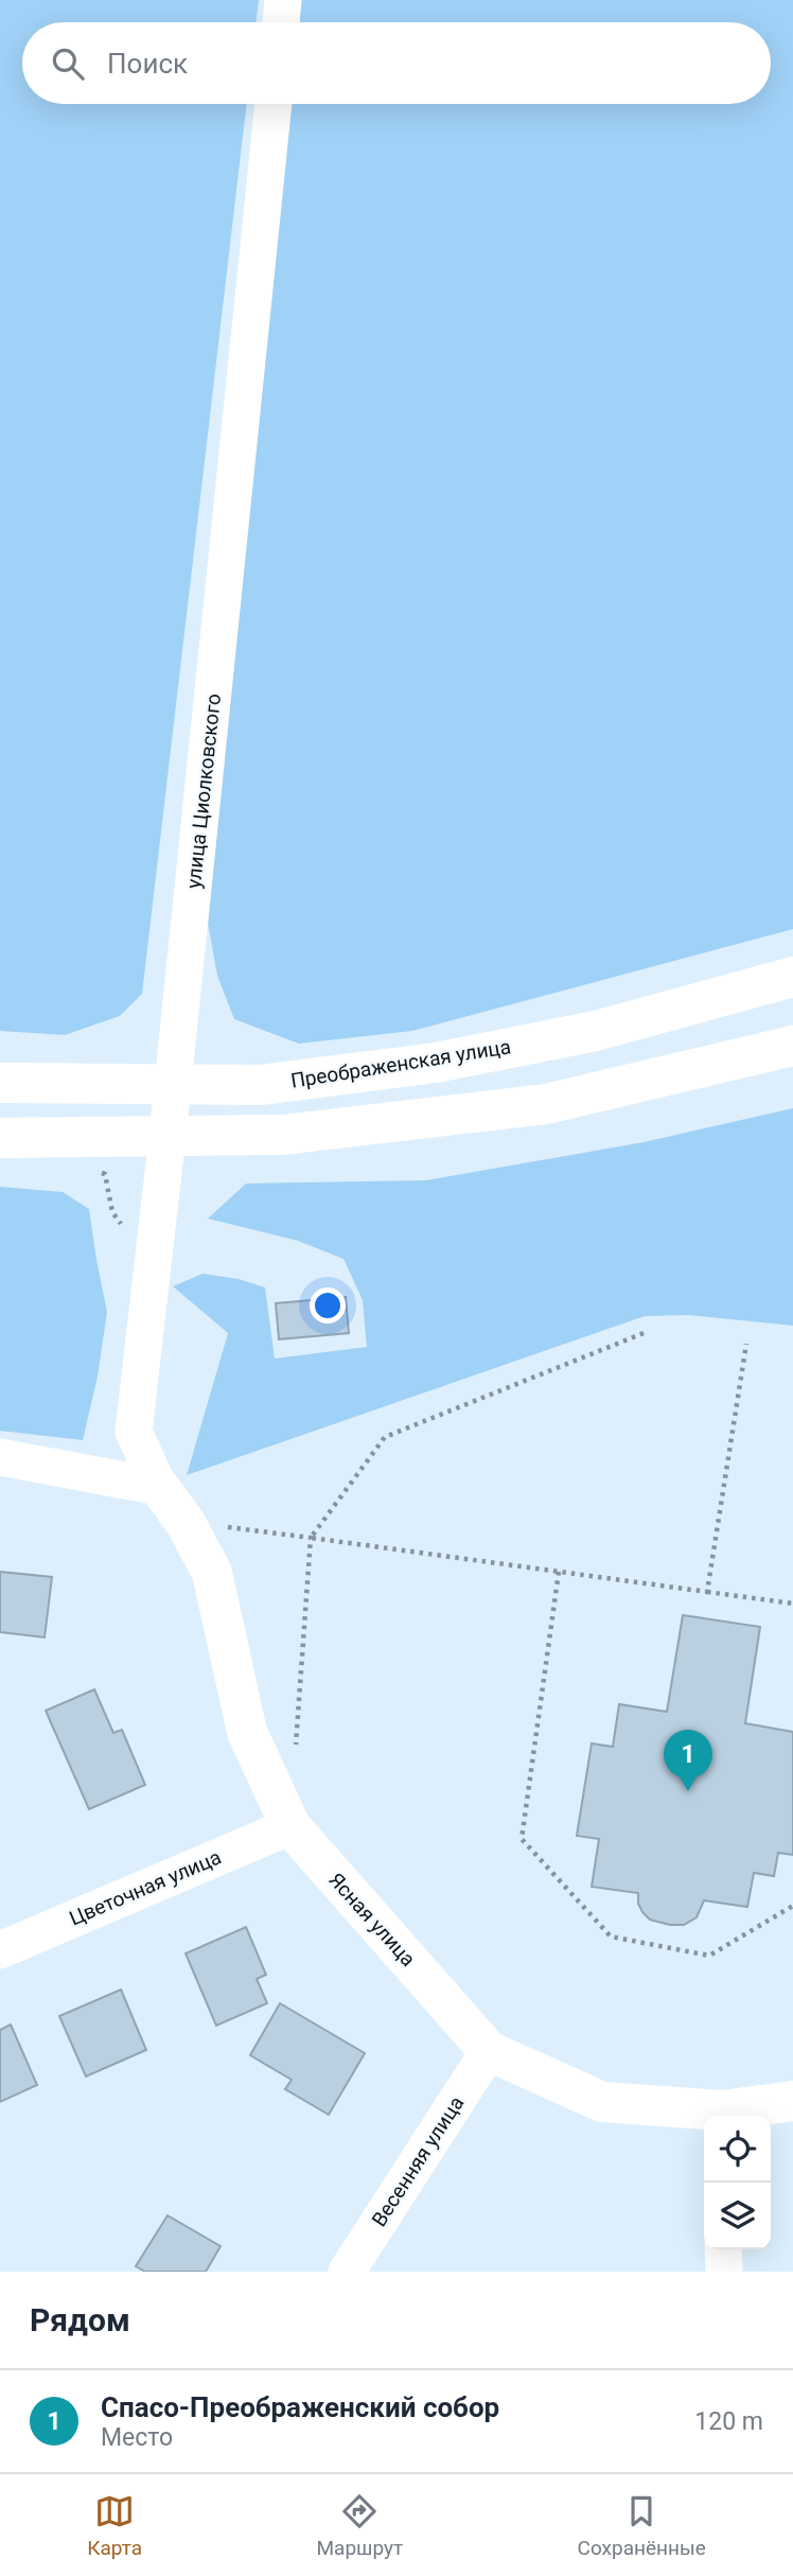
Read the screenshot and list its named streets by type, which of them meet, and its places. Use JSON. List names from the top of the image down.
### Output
{
  "streets": {
    "main road": ["Преображенская улица", "Ясная улица"],
    "street": ["улица Циолковского", "Цветочная улица", "Весенняя улица"]
  },
  "crossings": [
    ["улица Циолковского", "Преображенская улица"],
    ["улица Циолковского", "Ясная улица"],
    ["Цветочная улица", "Ясная улица"],
    ["Ясная улица", "Весенняя улица"]
  ],
  "page": {
    "search": "Поиск",
    "pins": "1",
    "heading": "Рядом",
    "list": [
      {
        "mark": "1",
        "name": "Спасо-Преображенский собор",
        "note": "Место",
        "value": "120 m"
      }
    ],
    "nav": ["Карта", "Маршрут", "Сохранённые"]
  }
}
